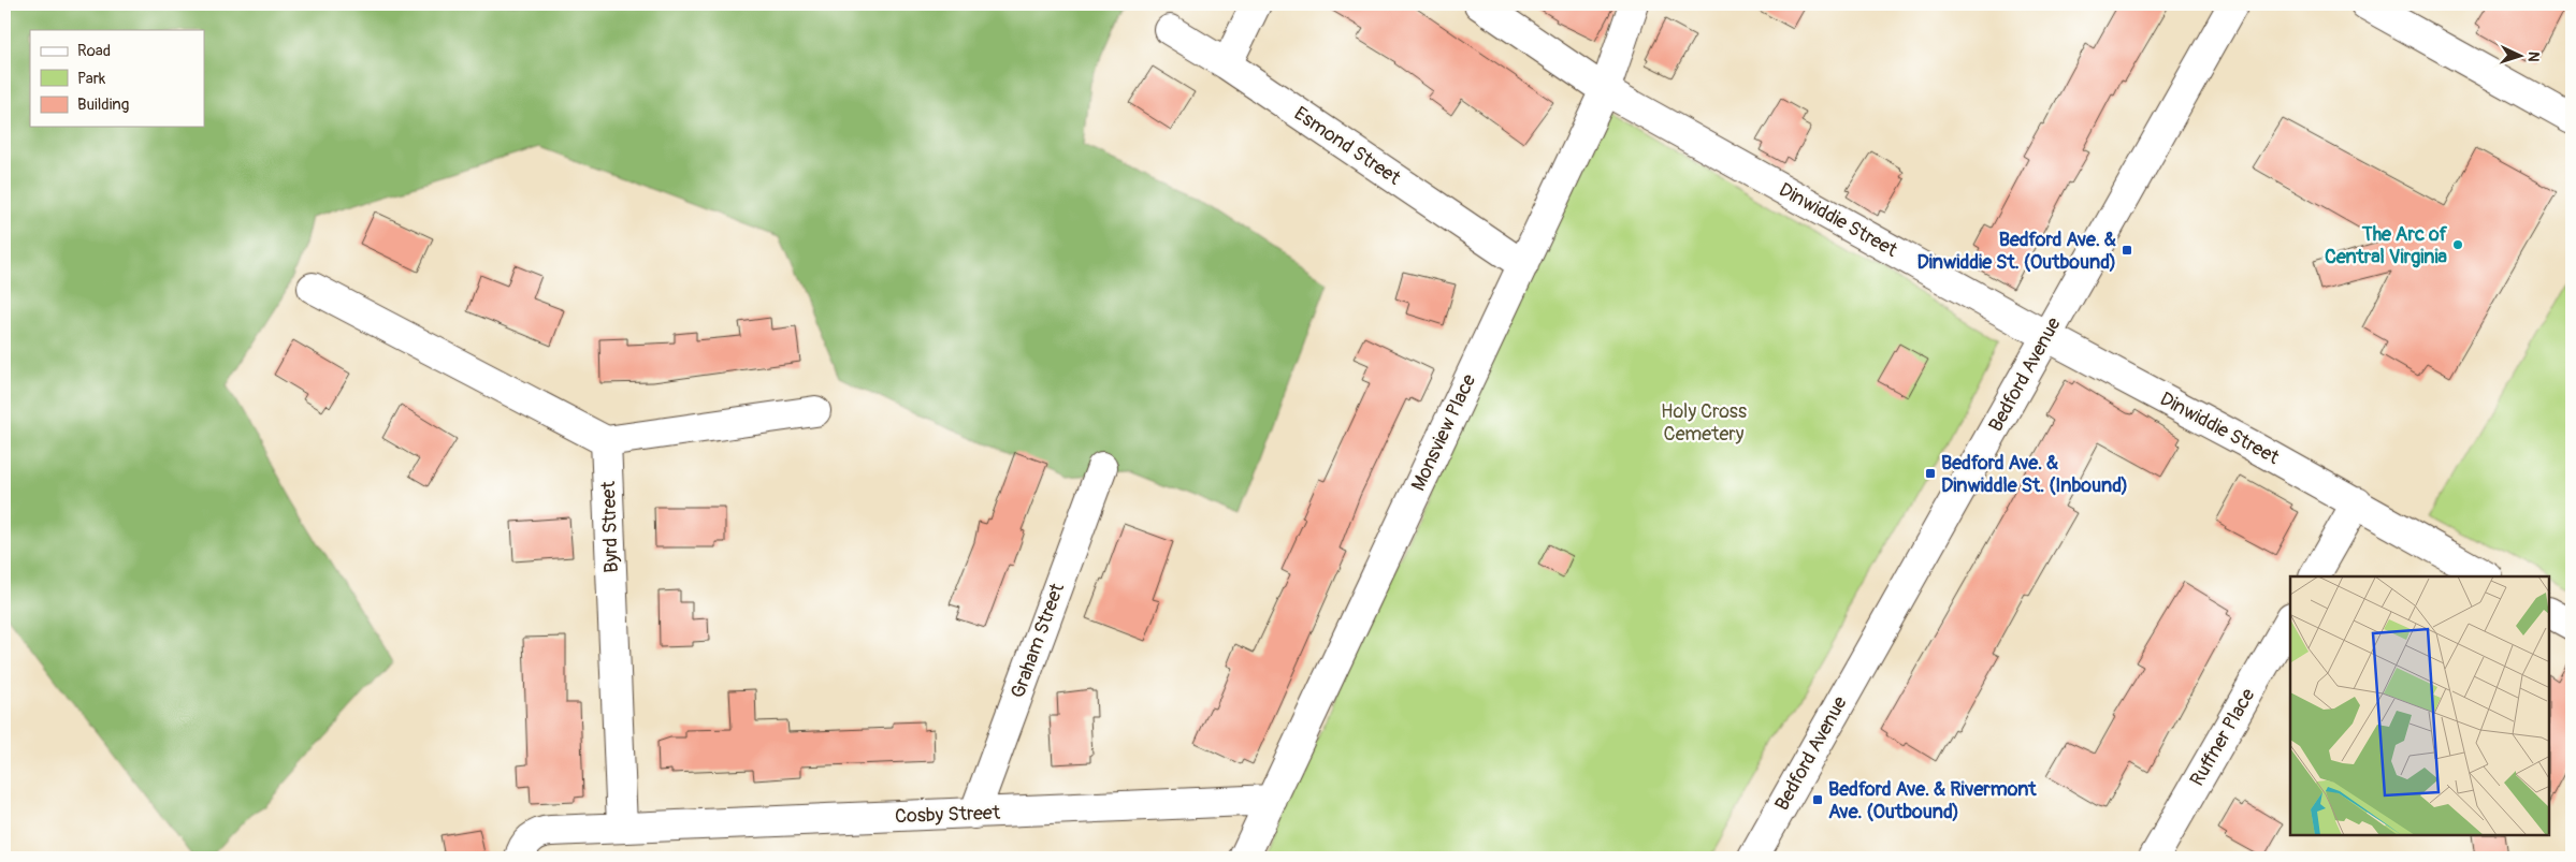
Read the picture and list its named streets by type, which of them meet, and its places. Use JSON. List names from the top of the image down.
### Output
{
  "streets": {
    "street": [
      "Esmond Street",
      "Dinwiddie Street",
      "Bedford Avenue",
      "Monsview Place",
      "Byrd Street",
      "Graham Street",
      "Ruffner Place",
      "Cosby Street"
    ]
  },
  "crossings": [
    ["Esmond Street", "Monsview Place"],
    ["Dinwiddie Street", "Bedford Avenue"],
    ["Dinwiddie Street", "Monsview Place"],
    ["Monsview Place", "Cosby Street"],
    ["Byrd Street", "Cosby Street"],
    ["Graham Street", "Cosby Street"]
  ],
  "parks": ["Holy Cross Cemetery"],
  "places": {
    "other": ["The Arc of Central Virginia"],
    "transit": ["Bedford Ave. & Dinwiddie St. (Outbound)", "Bedford Ave. & Dinwiddle St. (Inbound)", "Bedford Ave. & Rivermont Ave. (Outbound)"]
  },
  "legend": ["Road", "Park", "Building"],
  "north": "right"
}
